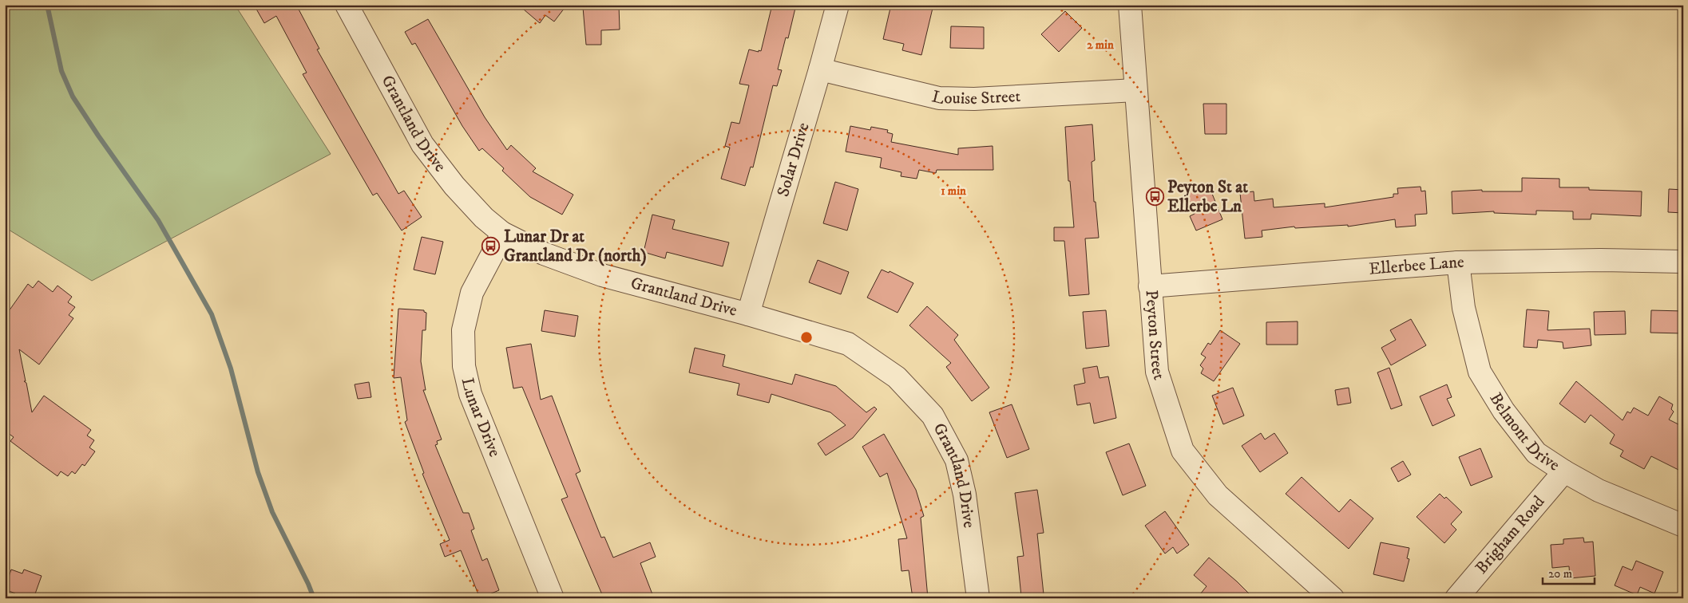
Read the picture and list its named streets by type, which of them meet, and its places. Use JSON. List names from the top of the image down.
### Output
{
  "streets": {
    "street": [
      "Louise Street",
      "Grantland Drive",
      "Solar Drive",
      "Ellerbee Lane",
      "Peyton Street",
      "Lunar Drive",
      "Belmont Drive",
      "Brigham Road"
    ]
  },
  "crossings": [
    ["Louise Street", "Solar Drive"],
    ["Louise Street", "Peyton Street"],
    ["Grantland Drive", "Solar Drive"],
    ["Grantland Drive", "Lunar Drive"],
    ["Ellerbee Lane", "Peyton Street"],
    ["Ellerbee Lane", "Belmont Drive"],
    ["Belmont Drive", "Brigham Road"]
  ],
  "places": {
    "bus stop": ["Peyton St at Ellerbe Ln", "Lunar Dr at Grantland Dr (north)"]
  },
  "scale_bar": "20 m",
  "rings": ["2 min", "1 min"]
}
